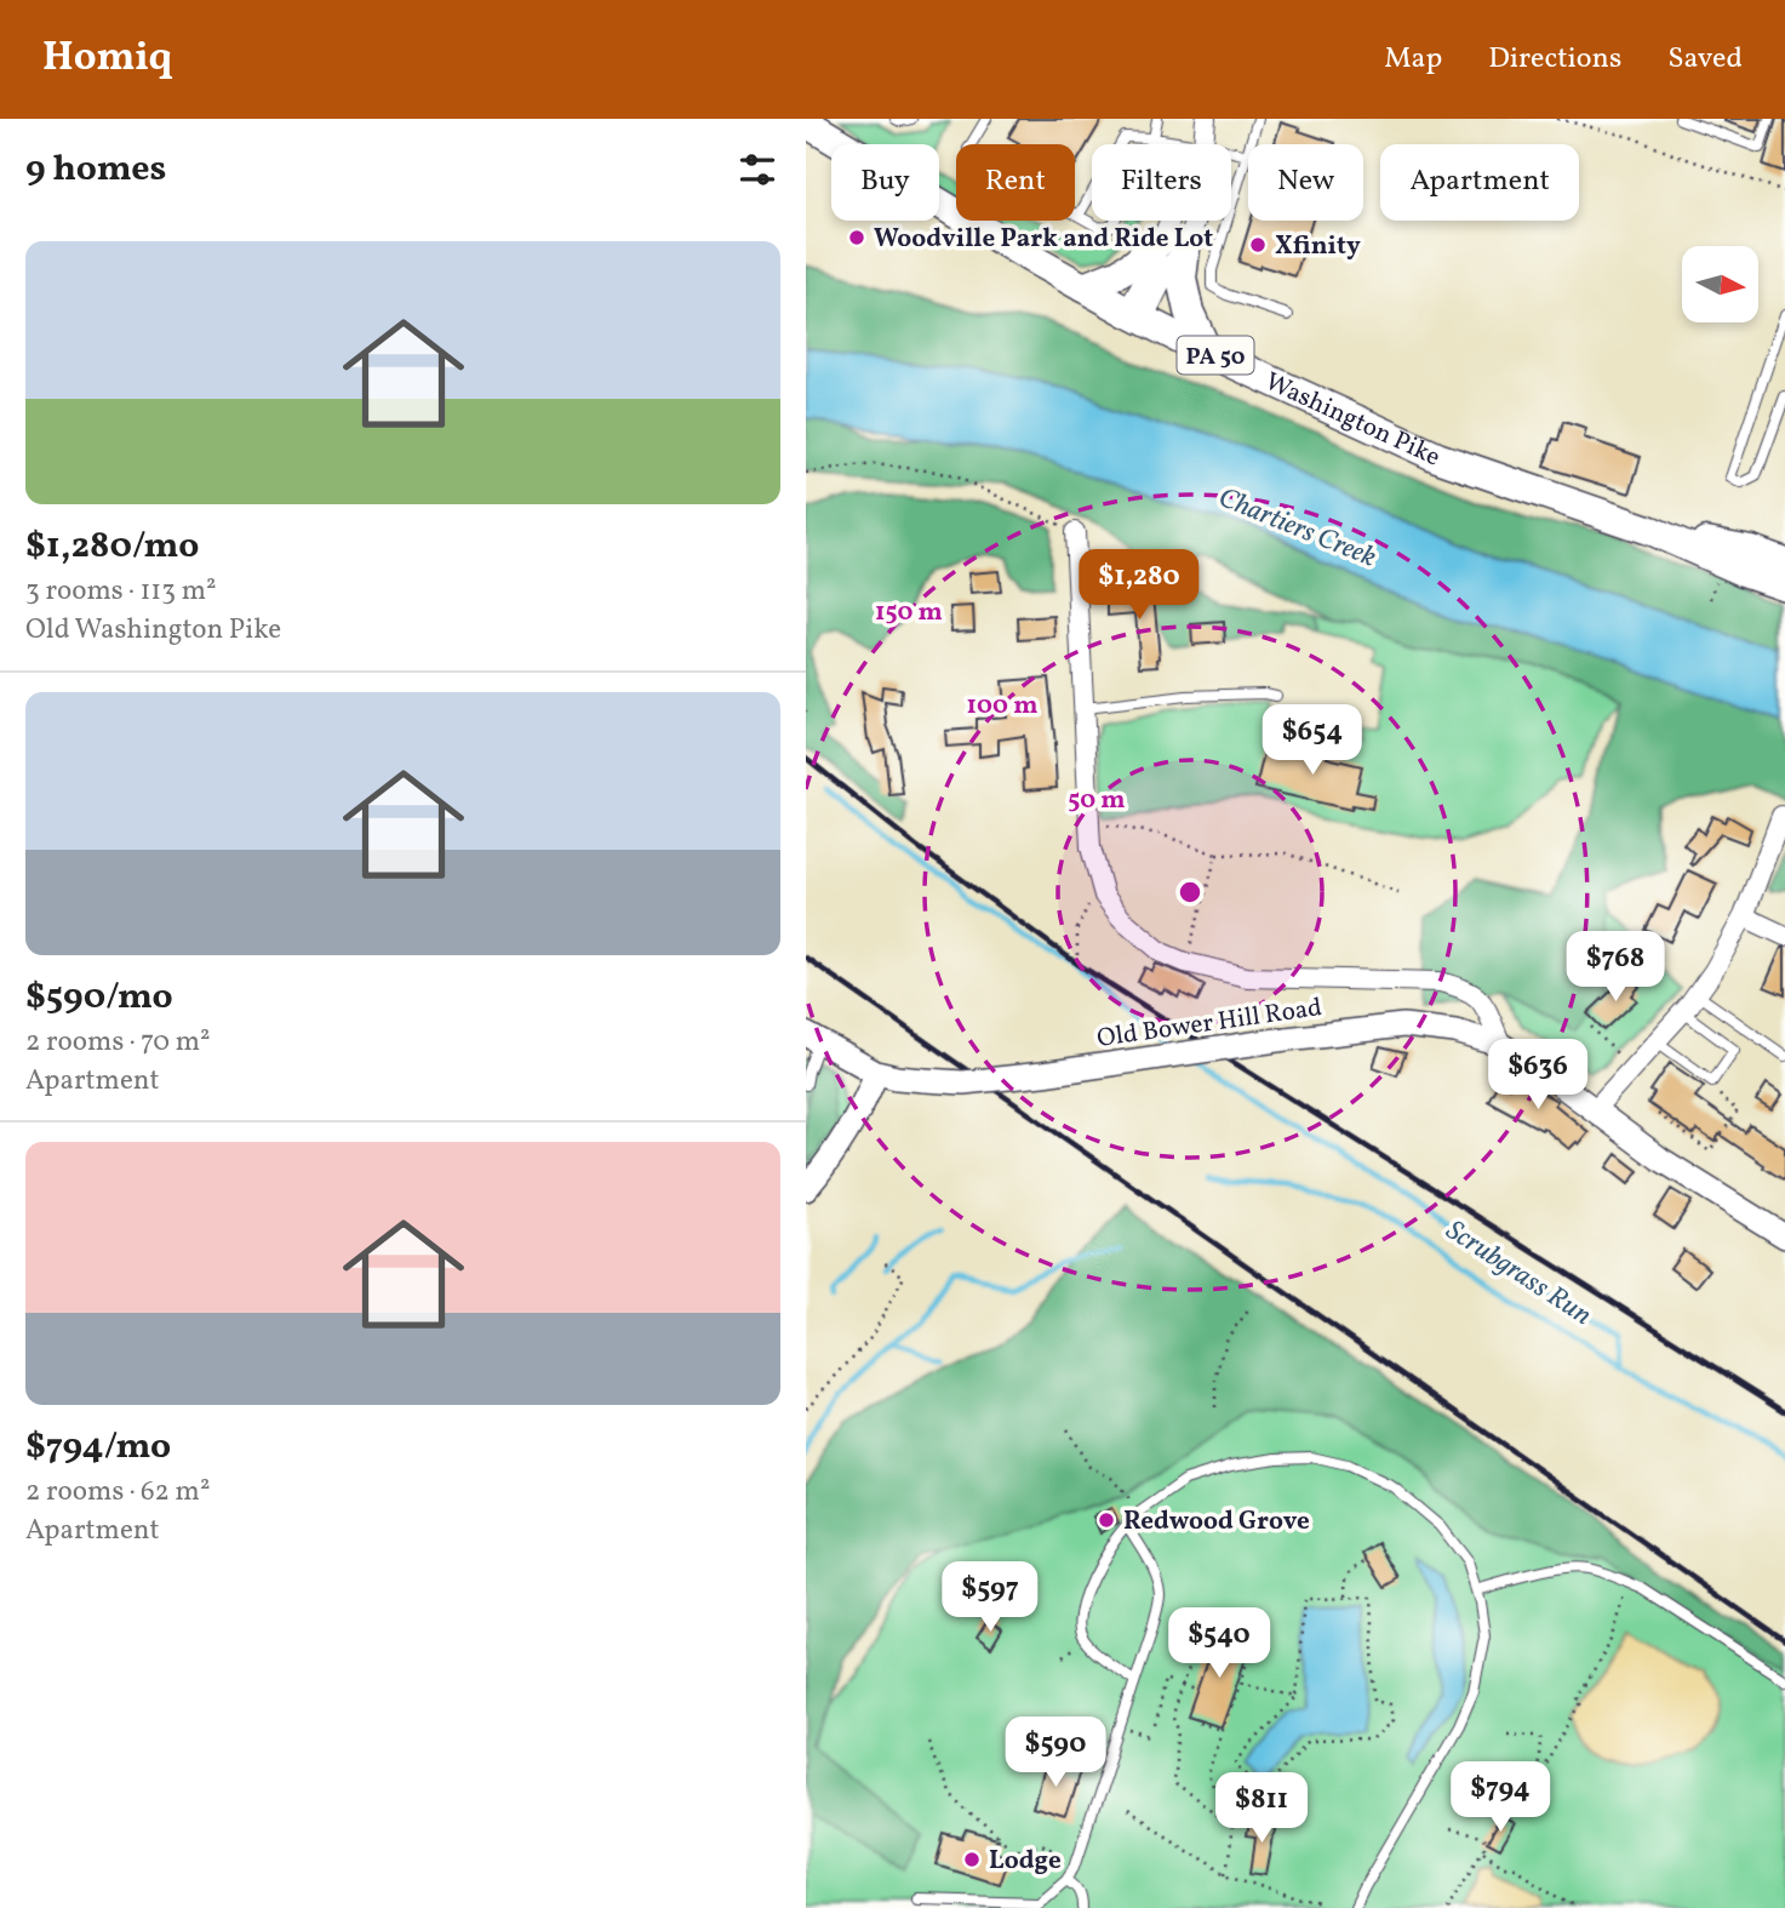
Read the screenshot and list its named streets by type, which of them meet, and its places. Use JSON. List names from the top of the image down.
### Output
{
  "streets": {
    "main road": ["PA 50", "Washington Pike"],
    "street": ["Old Bower Hill Road"]
  },
  "water": ["Chartiers Creek", "Scrubgrass Run"],
  "places": [
    "Woodville Park and Ride Lot",
    "Xfinity",
    "Redwood Grove",
    "Lodge"
  ],
  "north": "right",
  "page": {
    "header": "Homiq",
    "nav": ["Map", "Directions", "Saved"],
    "heading": "9 homes",
    "chip": [
      "Buy",
      "Rent",
      "Filters",
      "New",
      "Apartment"
    ],
    "list": [
      {
        "name": "$1,280/mo",
        "note": "3 rooms · 113 m² · Old Washington Pike"
      },
      {
        "name": "$590/mo",
        "note": "2 rooms · 70 m² · Apartment"
      },
      {
        "name": "$794/mo",
        "note": "2 rooms · 62 m² · Apartment"
      }
    ],
    "price": [
      "$1,280",
      "$654",
      "$768",
      "$636",
      "$597",
      "$540",
      "$590",
      "$794",
      "$811"
    ]
  },
  "rings": ["150 m", "100 m", "50 m"]
}
